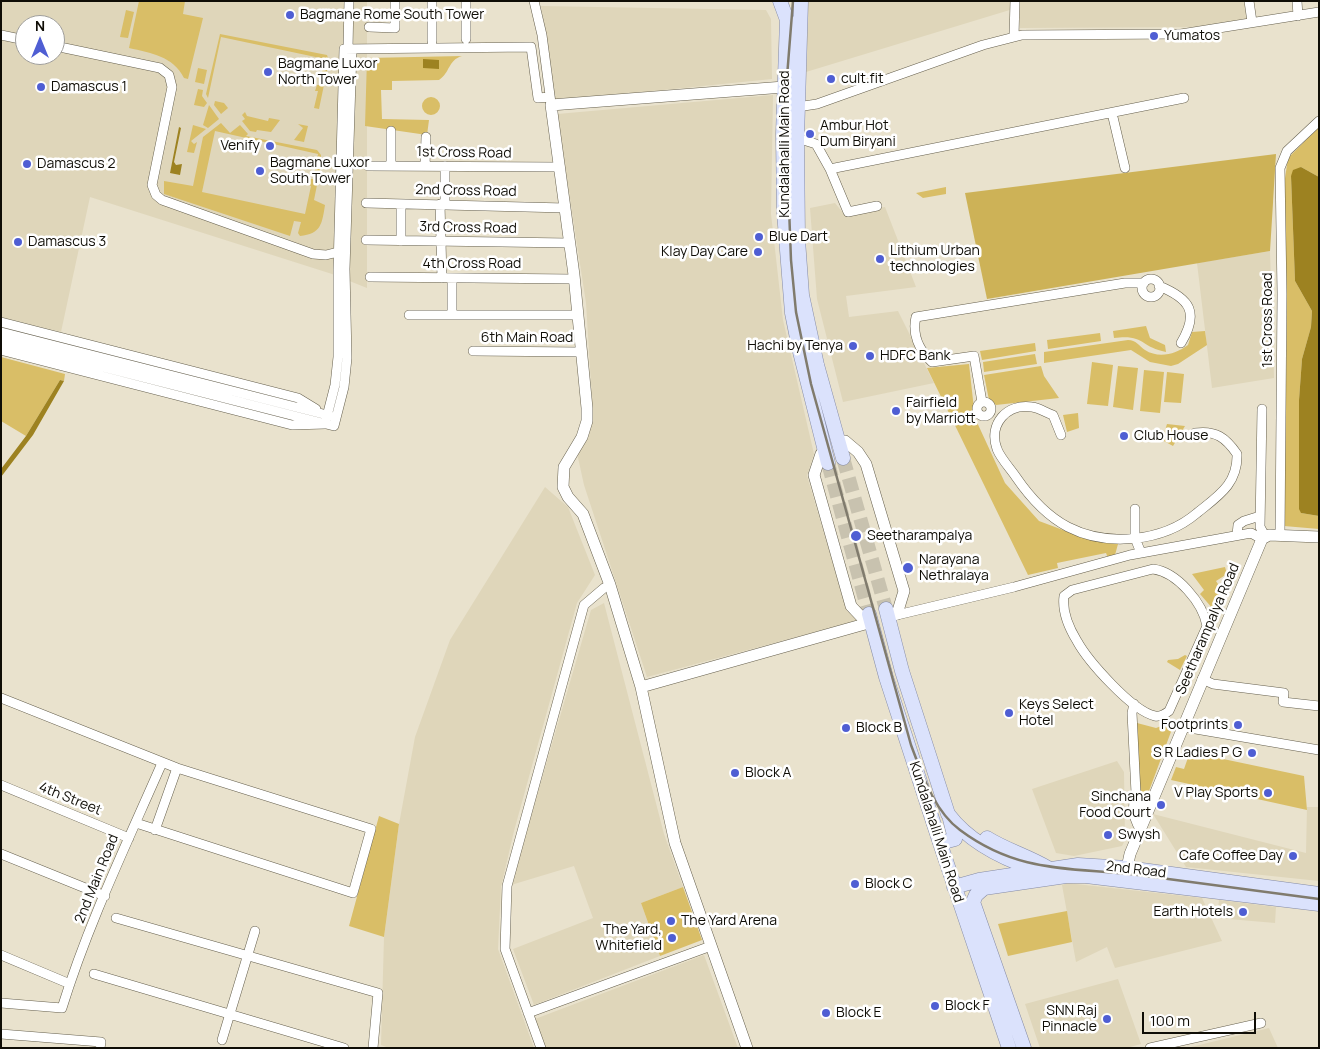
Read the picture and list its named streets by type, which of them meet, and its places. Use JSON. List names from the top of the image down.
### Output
{
  "streets": {
    "main road": ["Kundalahalli Main Road", "2nd Road"],
    "street": [
      "1st Cross Road",
      "2nd Cross Road",
      "3rd Cross Road",
      "4th Cross Road",
      "6th Main Road",
      "Seetharampalya Road",
      "4th Street",
      "2nd Main Road"
    ]
  },
  "crossings": [
    ["Kundalahalli Main Road", "2nd Road"],
    ["Seetharampalya Road", "2nd Road"],
    ["4th Street", "2nd Main Road"]
  ],
  "places": [
    "Bagmane Rome South Tower",
    "Yumatos",
    "Bagmane Luxor North Tower",
    "cult.fit",
    "Damascus 1",
    "Ambur Hot Dum Biryani",
    "Venify",
    "Damascus 2",
    "Bagmane Luxor South Tower",
    "Blue Dart",
    "Damascus 3",
    "Klay Day Care",
    "Lithium Urban technologies",
    "Hachi by Tenya",
    "HDFC Bank",
    "Fairfield by Marriott",
    "Club House",
    "Seetharampalya",
    "Narayana Nethralaya",
    "Keys Select Hotel",
    "Footprints",
    "Block B",
    "S R Ladies P G",
    "Block A",
    "V Play Sports",
    "Sinchana Food Court",
    "Swysh",
    "Cafe Coffee Day",
    "Block C",
    "Earth Hotels",
    "The Yard Arena",
    "The Yard, Whitefield",
    "Block F",
    "Block E",
    "SNN Raj Pinnacle"
  ],
  "scale_bar": "100 m",
  "north": "top"
}
